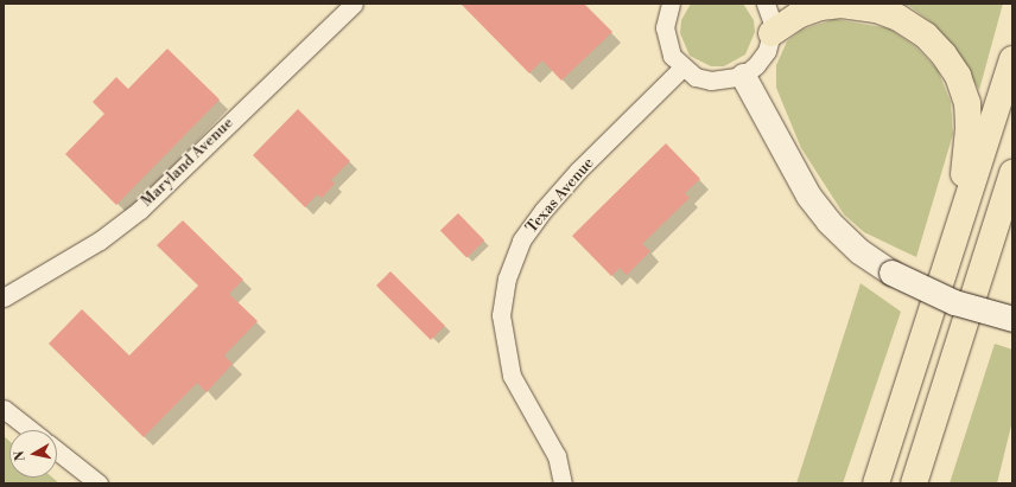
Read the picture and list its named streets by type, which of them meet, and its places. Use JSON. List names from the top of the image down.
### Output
{
  "streets": {
    "street": ["Maryland Avenue", "Texas Avenue"]
  },
  "north": "left"
}
